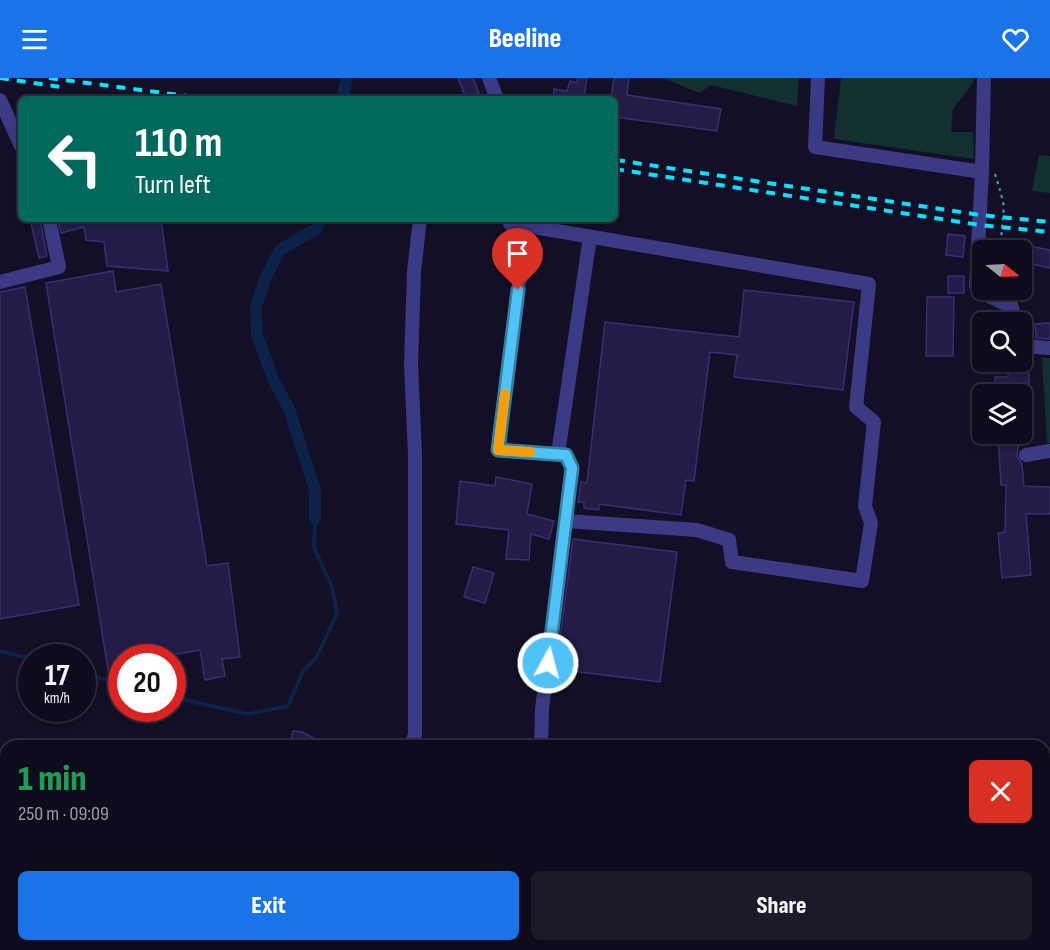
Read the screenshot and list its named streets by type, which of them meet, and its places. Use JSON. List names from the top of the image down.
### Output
{
  "north": "right",
  "page": {
    "header": "Beeline",
    "turn": ["110 m", "Turn left"],
    "speed": "17 km/h",
    "limit": "20",
    "heading": ["1 min", "250 m · 09:09"],
    "buttons": ["Exit", "Share"]
  }
}
